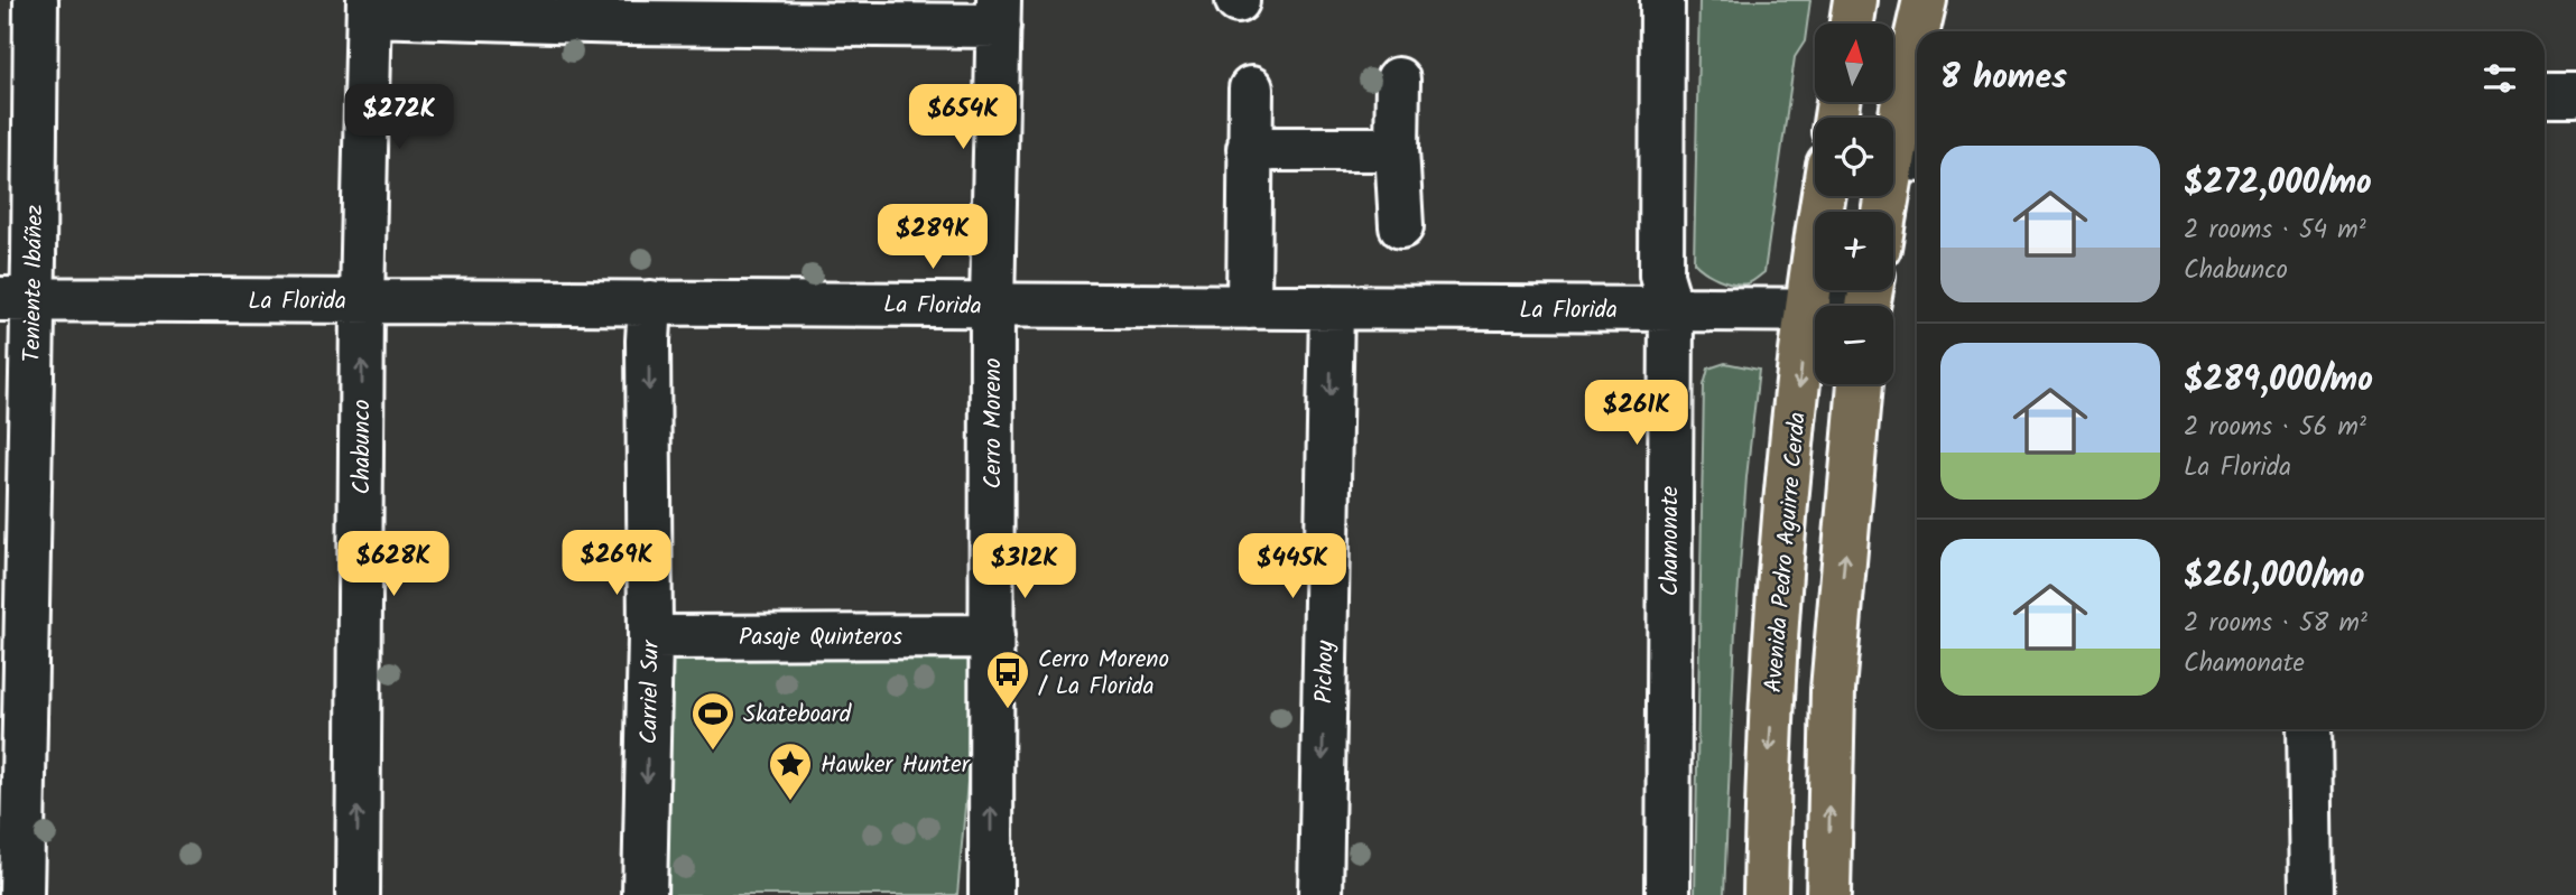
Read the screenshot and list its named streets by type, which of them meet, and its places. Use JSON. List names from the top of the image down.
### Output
{
  "streets": {
    "main road": ["Avenida Pedro Aguirre Cerda"],
    "street": [
      "Teniente Ibáñez",
      "La Florida",
      "Cerro Moreno",
      "Chabunco",
      "Chamonate",
      "Pasaje Quinteros",
      "Pichoy",
      "Carriel Sur"
    ]
  },
  "crossings": [
    ["Teniente Ibáñez", "La Florida"],
    ["La Florida", "Cerro Moreno"],
    ["La Florida", "Chabunco"],
    ["La Florida", "Chamonate"],
    ["La Florida", "Avenida Pedro Aguirre Cerda"],
    ["La Florida", "Pichoy"],
    ["La Florida", "Carriel Sur"],
    ["Cerro Moreno", "Pasaje Quinteros"],
    ["Pasaje Quinteros", "Carriel Sur"]
  ],
  "one_way": ["Chabunco", "Pichoy", "Carriel Sur"],
  "places": {
    "bus stop": ["Cerro Moreno / La Florida"],
    "sports": ["Skateboard"],
    "place": ["Hawker Hunter"]
  },
  "north": "top",
  "page": {
    "map_buttons": ["+", "−"],
    "heading": "8 homes",
    "price": [
      "$272K",
      "$654K",
      "$289K",
      "$261K",
      "$269K",
      "$628K",
      "$312K",
      "$445K"
    ],
    "list": [
      {
        "name": "$272,000/mo",
        "note": "2 rooms · 54 m² · Chabunco"
      },
      {
        "name": "$289,000/mo",
        "note": "2 rooms · 56 m² · La Florida"
      },
      {
        "name": "$261,000/mo",
        "note": "2 rooms · 58 m² · Chamonate"
      }
    ]
  }
}
